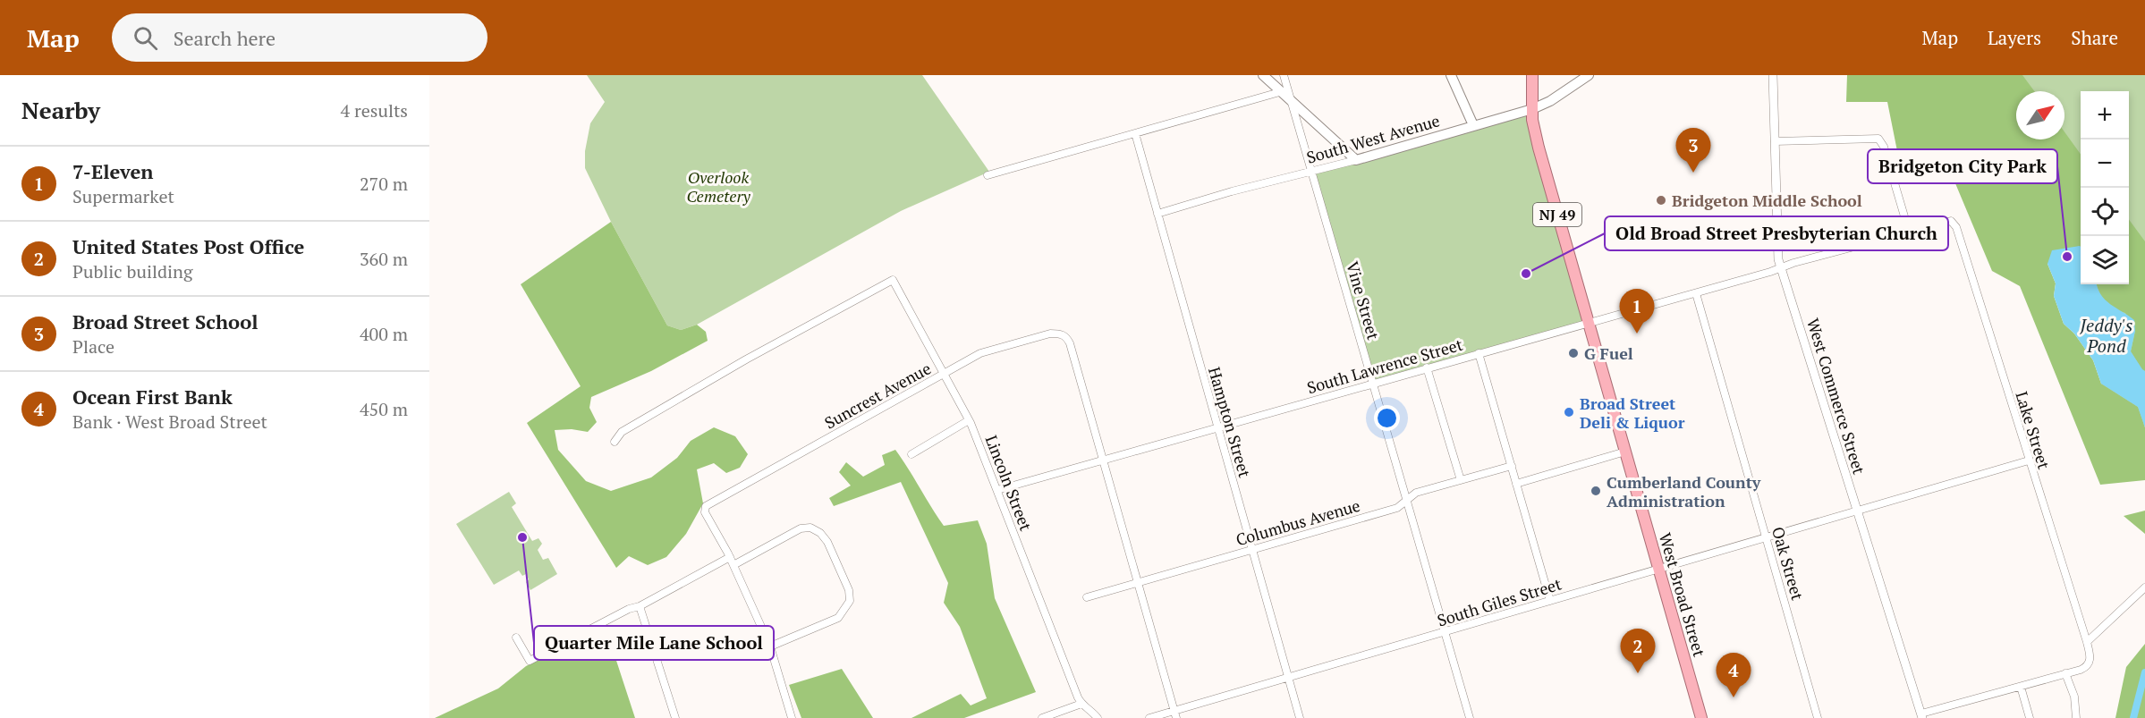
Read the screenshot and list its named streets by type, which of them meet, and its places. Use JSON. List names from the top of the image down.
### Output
{
  "streets": {
    "highway": ["NJ 49", "West Broad Street"],
    "main road": ["South West Avenue"],
    "street": [
      "Vine Street",
      "South Lawrence Street",
      "Suncrest Avenue",
      "West Commerce Street",
      "Hampton Street",
      "Lake Street",
      "Lincoln Street",
      "Columbus Avenue",
      "Oak Street",
      "South Giles Street"
    ]
  },
  "crossings": [
    ["South West Avenue", "Vine Street"],
    ["South West Avenue", "Hampton Street"],
    ["South West Avenue", "West Broad Street"],
    ["Vine Street", "South Lawrence Street"],
    ["Vine Street", "Columbus Avenue"],
    ["Vine Street", "South Giles Street"],
    ["South Lawrence Street", "Suncrest Avenue"],
    ["South Lawrence Street", "West Commerce Street"],
    ["South Lawrence Street", "Hampton Street"],
    ["South Lawrence Street", "Lake Street"],
    ["South Lawrence Street", "Lincoln Street"],
    ["South Lawrence Street", "Oak Street"],
    ["South Lawrence Street", "West Broad Street"],
    ["Suncrest Avenue", "Lincoln Street"],
    ["West Commerce Street", "South Giles Street"],
    ["Hampton Street", "Columbus Avenue"],
    ["Hampton Street", "South Giles Street"],
    ["Lake Street", "South Giles Street"],
    ["Oak Street", "South Giles Street"],
    ["West Broad Street", "South Giles Street"]
  ],
  "water": ["Jeddy's Pond"],
  "parks": ["Overlook Cemetery"],
  "places": [
    "Bridgeton Middle School",
    "Bridgeton City Park",
    "Old Broad Street Presbyterian Church",
    "G Fuel",
    "Broad Street Deli & Liquor",
    "Cumberland County Administration",
    "Quarter Mile Lane School"
  ],
  "north": "top right",
  "page": {
    "header": "Map",
    "search": "Search here",
    "nav": ["Map", "Layers", "Share"],
    "heading": ["Nearby", "4 results"],
    "map_buttons": ["+", "−"],
    "pins": [
      "3",
      "1",
      "2",
      "4"
    ],
    "list": [
      {
        "mark": "1",
        "name": "7-Eleven",
        "note": "Supermarket",
        "value": "270 m"
      },
      {
        "mark": "2",
        "name": "United States Post Office",
        "note": "Public building",
        "value": "360 m"
      },
      {
        "mark": "3",
        "name": "Broad Street School",
        "note": "Place",
        "value": "400 m"
      },
      {
        "mark": "4",
        "name": "Ocean First Bank",
        "note": "Bank · West Broad Street",
        "value": "450 m"
      }
    ]
  }
}
